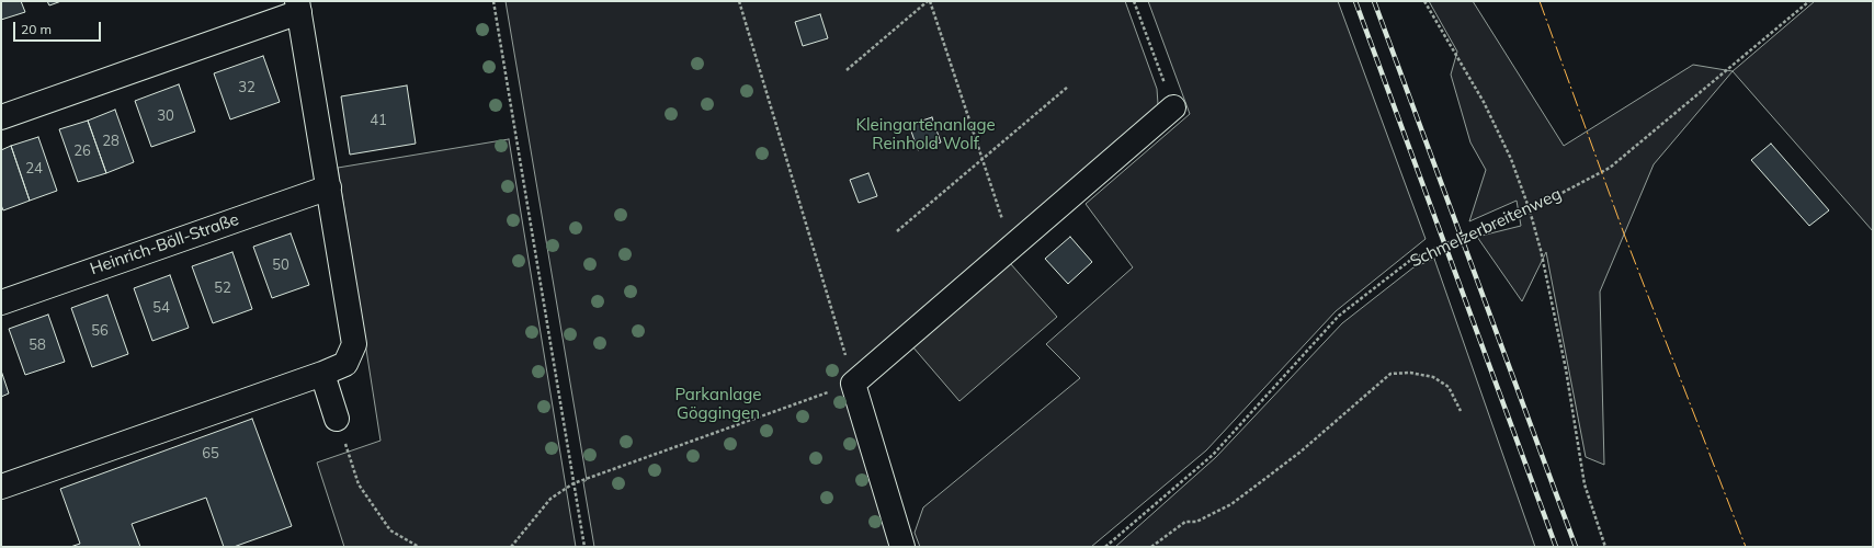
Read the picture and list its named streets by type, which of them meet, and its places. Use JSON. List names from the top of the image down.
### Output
{
  "streets": {
    "street": ["Heinrich-Böll-Straße"],
    "path": ["Schmelzerbreitenweg"]
  },
  "parks": ["Kleingartenanlage Reinhold Wolf", "Parkanlage Göggingen"],
  "house_numbers": [
    "32",
    "30",
    "41",
    "28",
    "26",
    "24",
    "50",
    "52",
    "54",
    "56",
    "58",
    "65"
  ],
  "scale_bar": "20 m"
}
